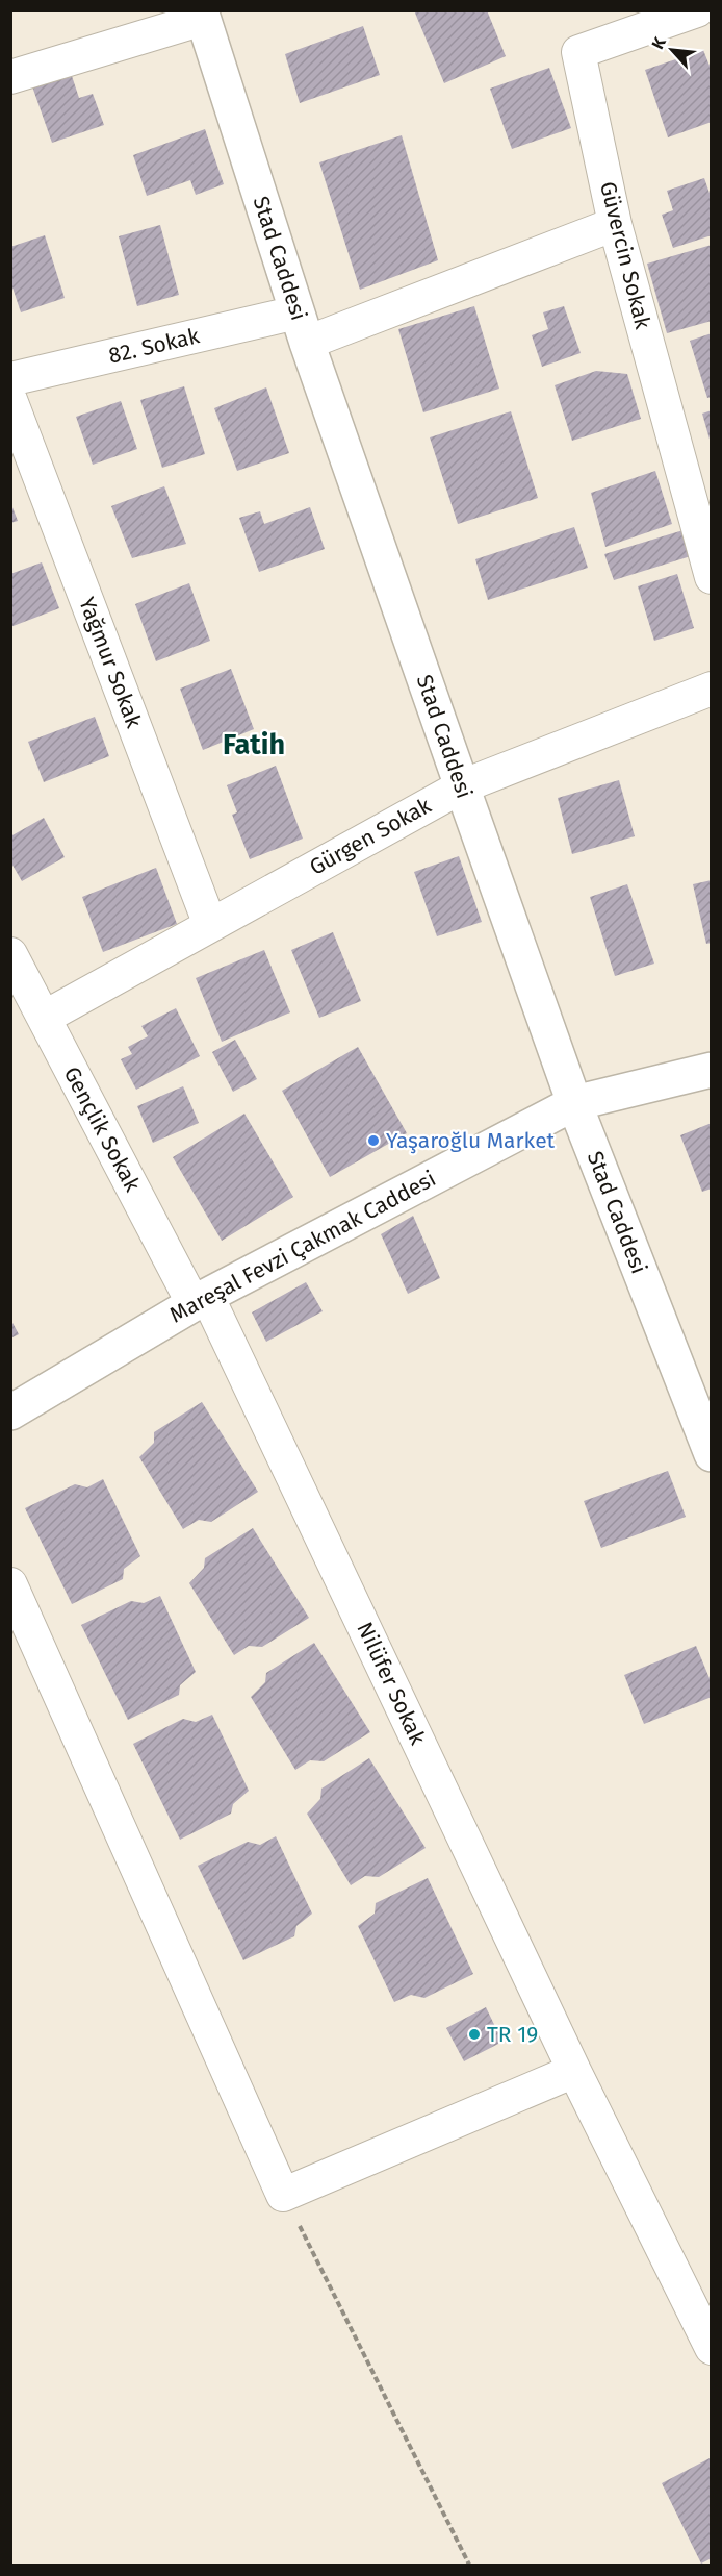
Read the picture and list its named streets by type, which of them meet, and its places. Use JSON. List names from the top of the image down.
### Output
{
  "streets": {
    "street": [
      "Güvercin Sokak",
      "Stad Caddesi",
      "82. Sokak",
      "Yağmur Sokak",
      "Gürgen Sokak",
      "Gençlik Sokak",
      "Mareşal Fevzi Çakmak Caddesi",
      "Nilüfer Sokak"
    ]
  },
  "crossings": [
    ["Güvercin Sokak", "82. Sokak"],
    ["Stad Caddesi", "82. Sokak"],
    ["Stad Caddesi", "Gürgen Sokak"],
    ["Stad Caddesi", "Mareşal Fevzi Çakmak Caddesi"],
    ["Yağmur Sokak", "Gürgen Sokak"],
    ["Gürgen Sokak", "Gençlik Sokak"],
    ["Gençlik Sokak", "Mareşal Fevzi Çakmak Caddesi"],
    ["Gençlik Sokak", "Nilüfer Sokak"],
    ["Mareşal Fevzi Çakmak Caddesi", "Nilüfer Sokak"]
  ],
  "districts": ["Fatih"],
  "places": ["Yaşaroğlu Market", "TR 19"],
  "north": "top left"
}
